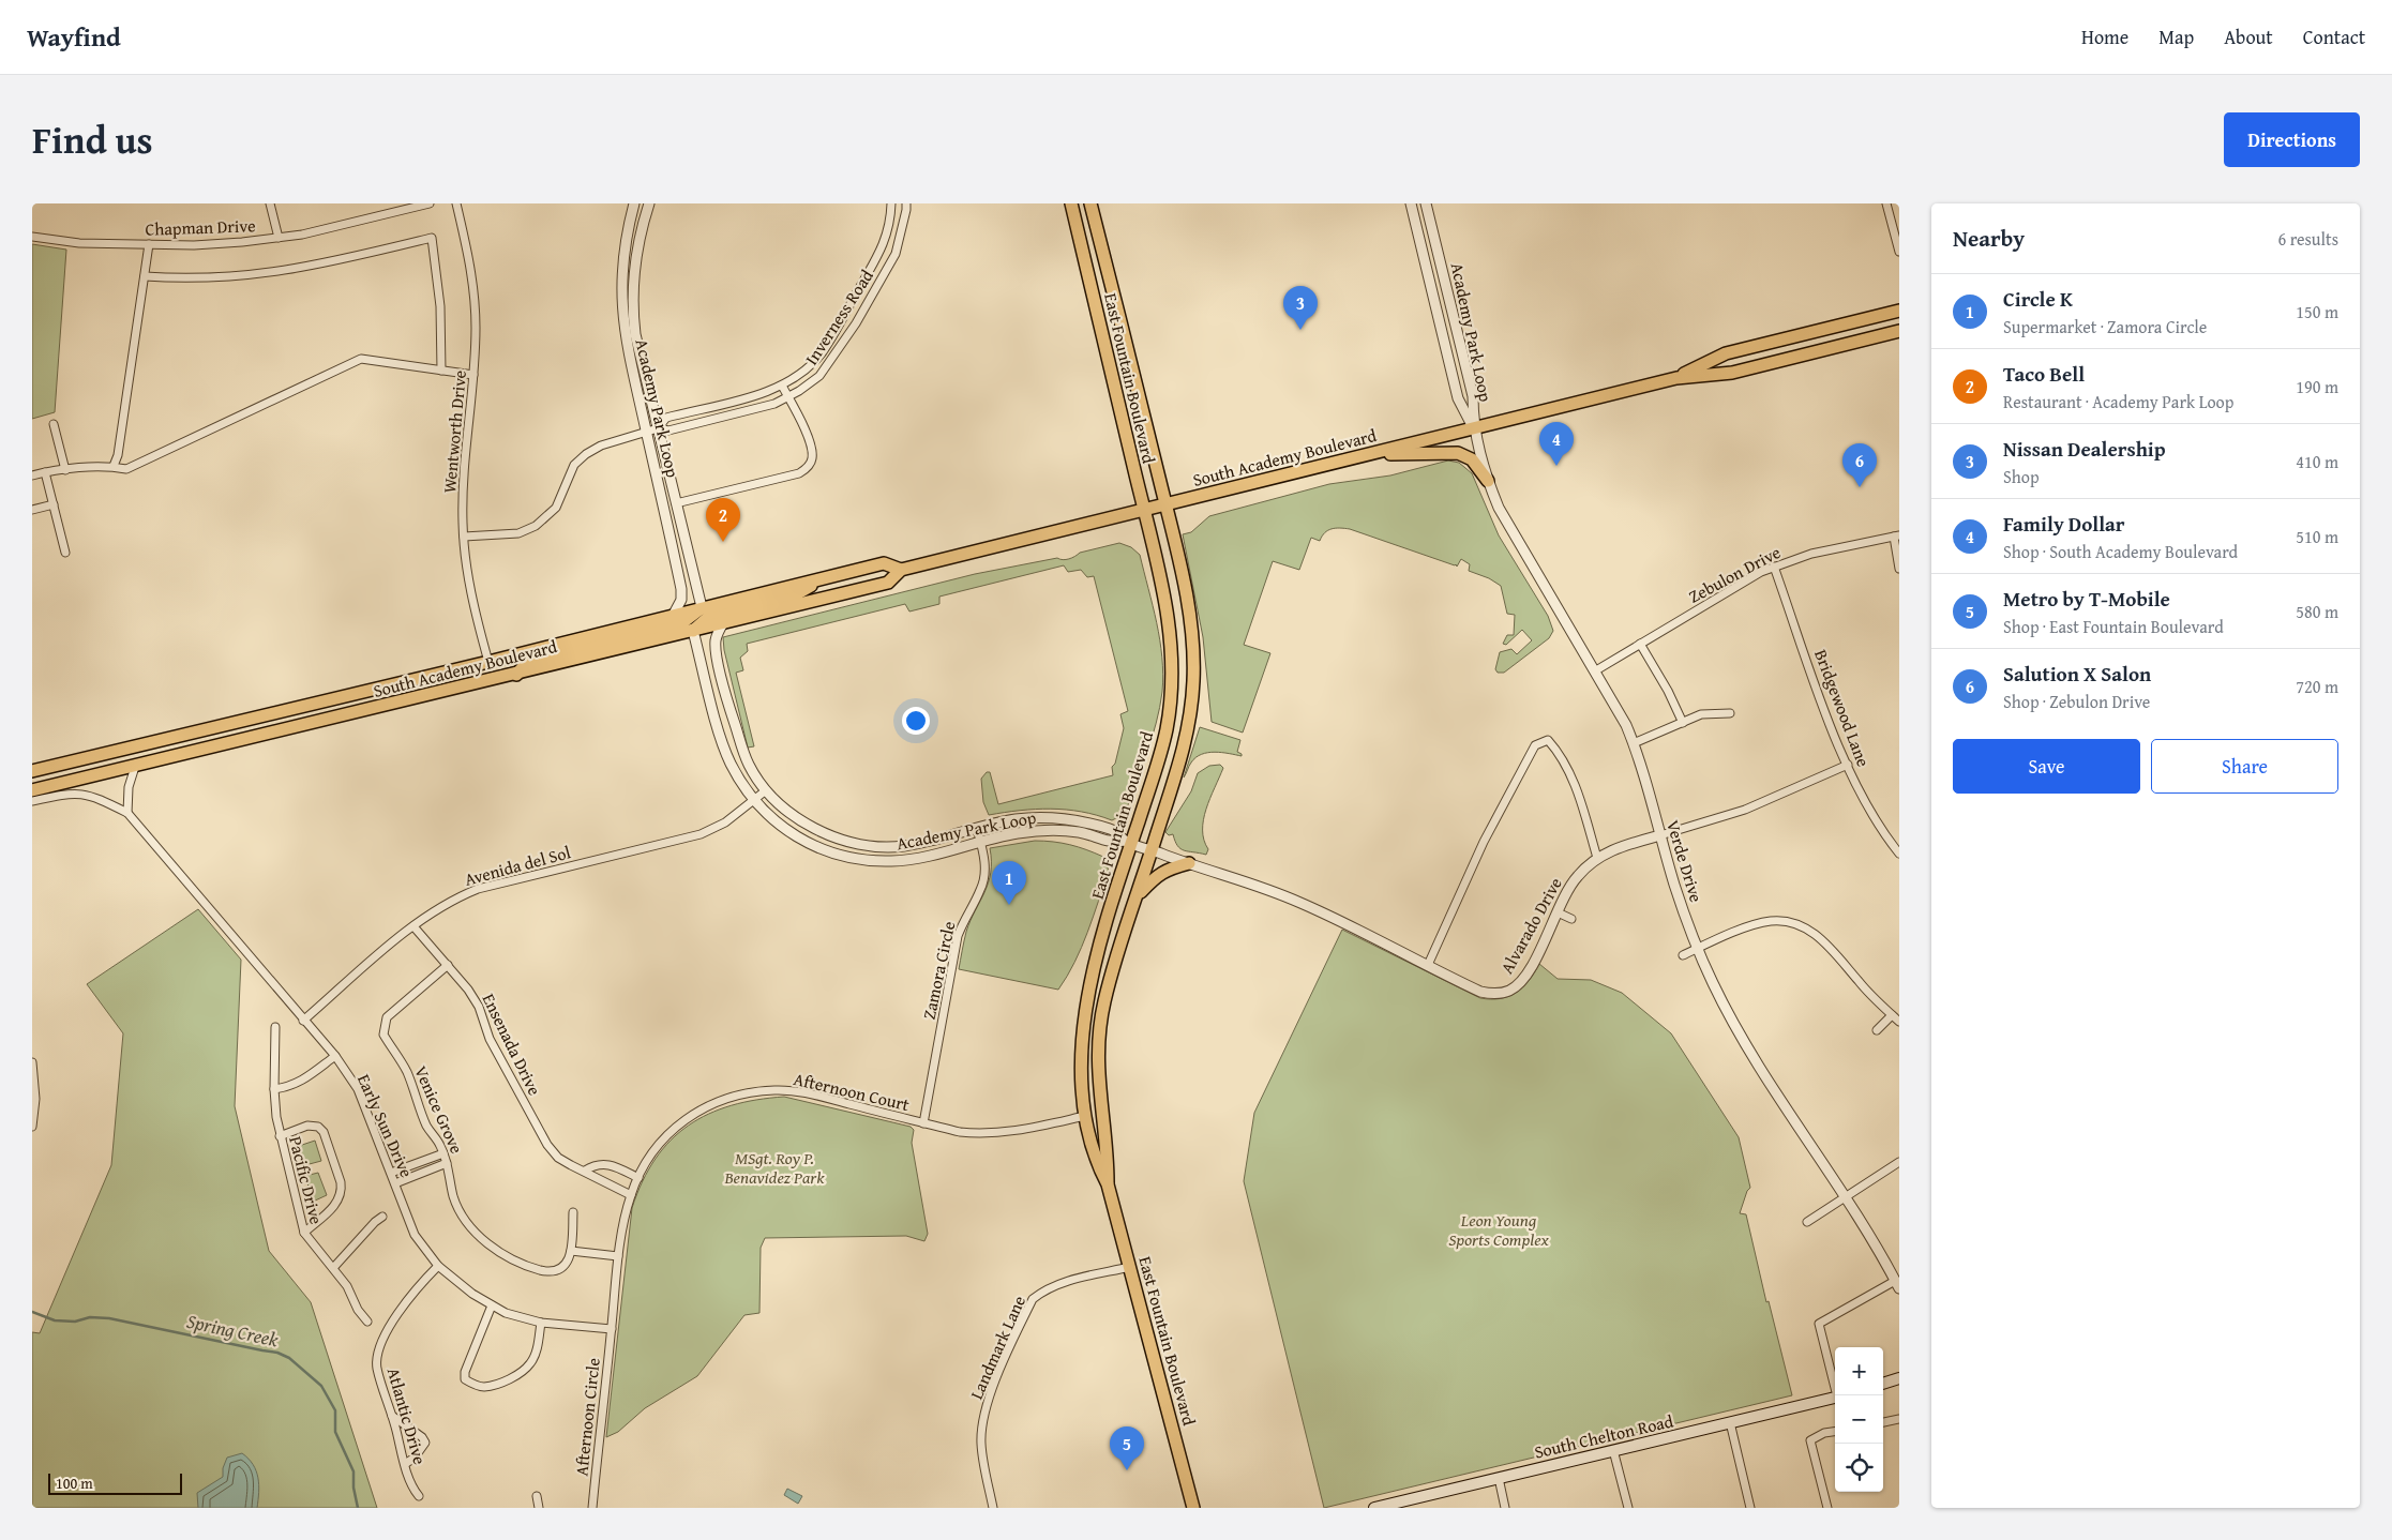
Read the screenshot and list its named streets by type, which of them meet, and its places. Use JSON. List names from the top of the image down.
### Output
{
  "streets": {
    "highway": ["East Fountain Boulevard", "South Academy Boulevard"],
    "main road": ["South Chelton Road"],
    "street": [
      "Chapman Drive",
      "Inverness Road",
      "Academy Park Loop",
      "Wentworth Drive",
      "Zebulon Drive",
      "Bridgewood Lane",
      "Verde Drive",
      "Avenida del Sol",
      "Alvarado Drive",
      "Zamora Circle",
      "Ensenada Drive",
      "Afternoon Court",
      "Venice Grove",
      "Early Sun Drive",
      "Pacific Drive",
      "Landmark Lane",
      "Atlantic Drive",
      "Afternoon Circle"
    ]
  },
  "crossings": [
    ["Inverness Road", "Academy Park Loop"],
    ["Academy Park Loop", "East Fountain Boulevard"],
    ["Academy Park Loop", "South Academy Boulevard"],
    ["Academy Park Loop", "Verde Drive"],
    ["Academy Park Loop", "Avenida del Sol"],
    ["Academy Park Loop", "Alvarado Drive"],
    ["Academy Park Loop", "Zamora Circle"],
    ["East Fountain Boulevard", "South Academy Boulevard"],
    ["East Fountain Boulevard", "Alvarado Drive"],
    ["East Fountain Boulevard", "Afternoon Court"],
    ["East Fountain Boulevard", "Landmark Lane"],
    ["Wentworth Drive", "South Academy Boulevard"],
    ["South Academy Boulevard", "Verde Drive"],
    ["Zebulon Drive", "Bridgewood Lane"],
    ["Zebulon Drive", "Verde Drive"],
    ["Bridgewood Lane", "Alvarado Drive"],
    ["Verde Drive", "Alvarado Drive"],
    ["Avenida del Sol", "Ensenada Drive"],
    ["Avenida del Sol", "Early Sun Drive"],
    ["Zamora Circle", "Afternoon Court"],
    ["Ensenada Drive", "Afternoon Court"],
    ["Ensenada Drive", "Venice Grove"],
    ["Afternoon Court", "Early Sun Drive"],
    ["Afternoon Court", "Afternoon Circle"],
    ["Early Sun Drive", "Atlantic Drive"],
    ["Early Sun Drive", "Afternoon Circle"]
  ],
  "water": ["Spring Creek"],
  "parks": ["MSgt. Roy P. Benavidez Park", "Leon Young Sports Complex"],
  "scale_bar": "100 m",
  "page": {
    "header": "Wayfind",
    "nav": [
      "Home",
      "Map",
      "About",
      "Contact"
    ],
    "title": "Find us",
    "buttons": [
      "Directions",
      ["Save", "Share"]
    ],
    "heading": ["Nearby", "6 results"],
    "list": [
      {
        "mark": "1",
        "name": "Circle K",
        "note": "Supermarket · Zamora Circle",
        "value": "150 m"
      },
      {
        "mark": "2",
        "name": "Taco Bell",
        "note": "Restaurant · Academy Park Loop",
        "value": "190 m"
      },
      {
        "mark": "3",
        "name": "Nissan Dealership",
        "note": "Shop",
        "value": "410 m"
      },
      {
        "mark": "4",
        "name": "Family Dollar",
        "note": "Shop · South Academy Boulevard",
        "value": "510 m"
      },
      {
        "mark": "5",
        "name": "Metro by T-Mobile",
        "note": "Shop · East Fountain Boulevard",
        "value": "580 m"
      },
      {
        "mark": "6",
        "name": "Salution X Salon",
        "note": "Shop · Zebulon Drive",
        "value": "720 m"
      }
    ],
    "pins": [
      "3",
      "4",
      "6",
      "2",
      "1",
      "5"
    ],
    "map_buttons": ["+", "−"],
    "scale": "100 m"
  }
}
